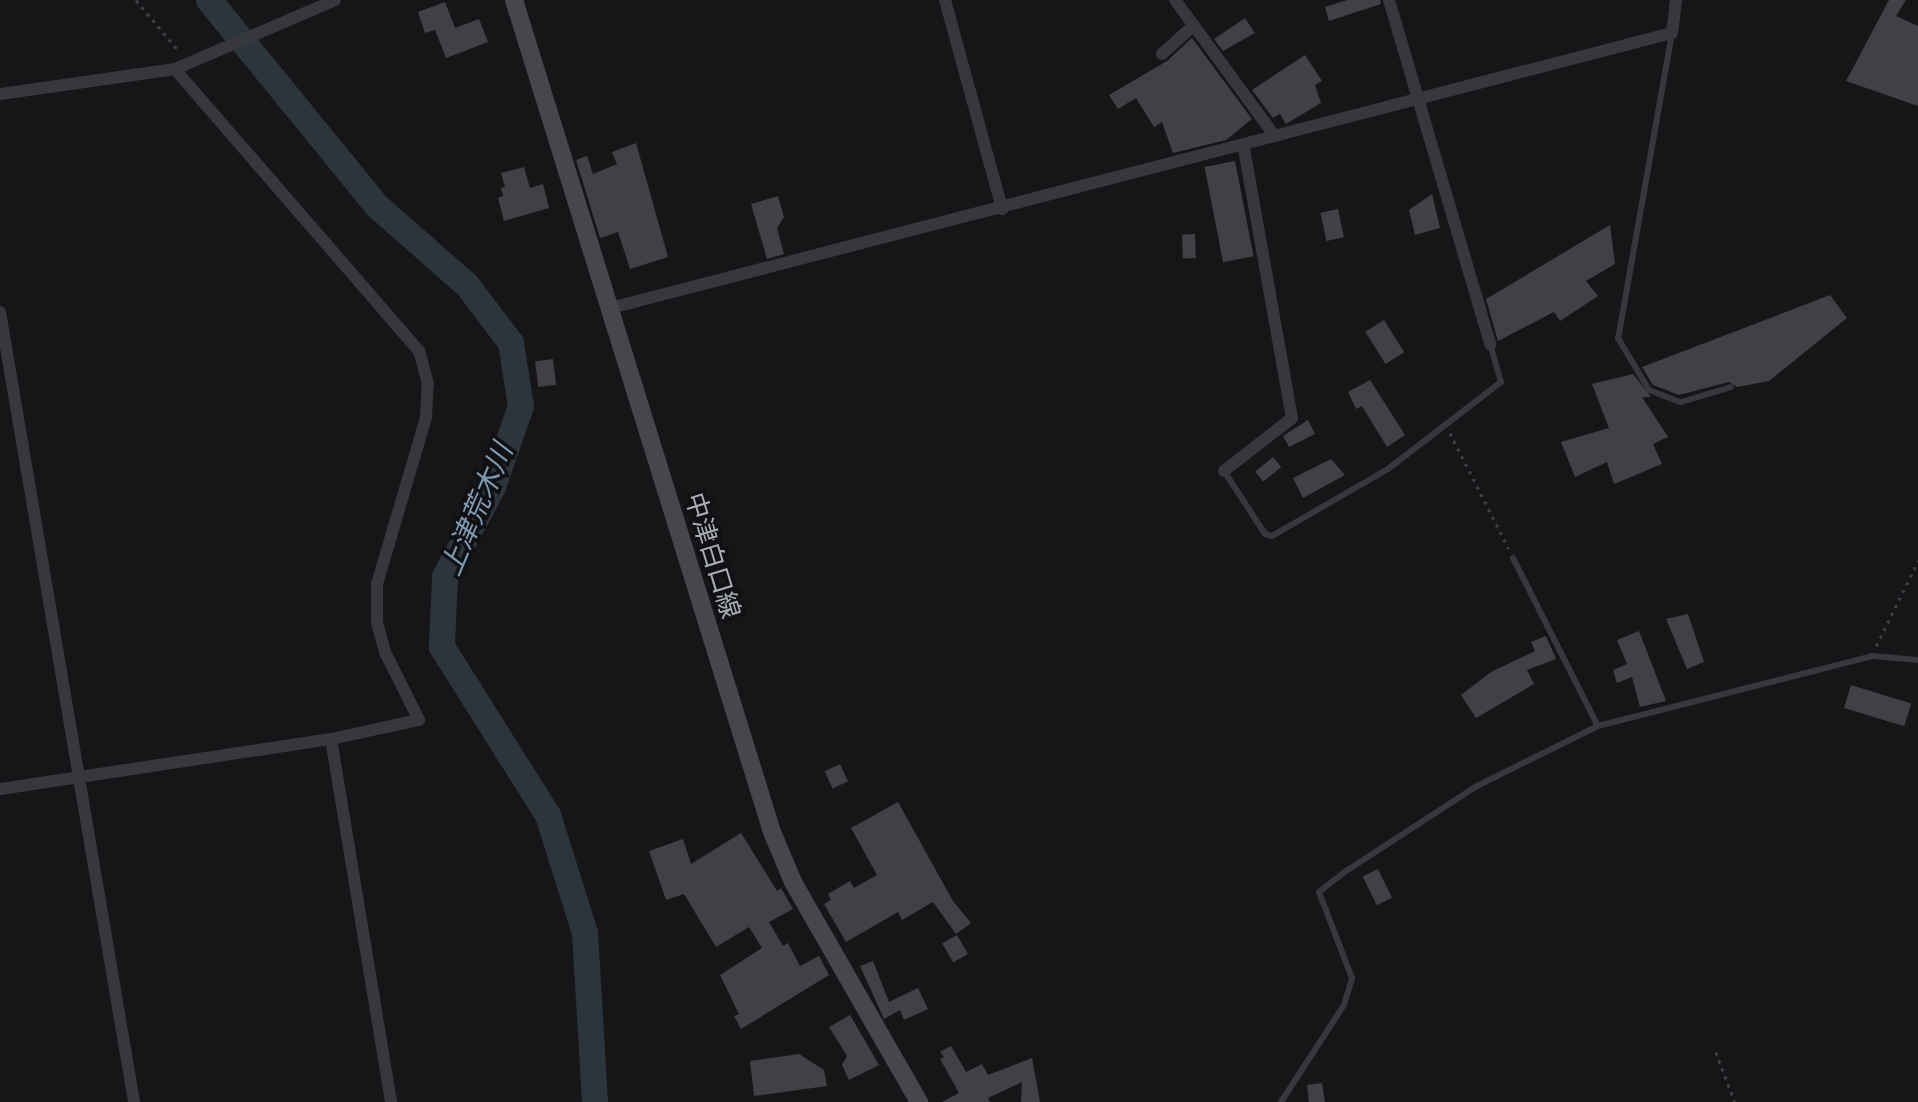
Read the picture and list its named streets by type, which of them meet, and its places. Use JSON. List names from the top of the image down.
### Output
{
  "streets": {
    "main road": ["中津白口線"]
  },
  "water": ["上津荒木川"]
}
